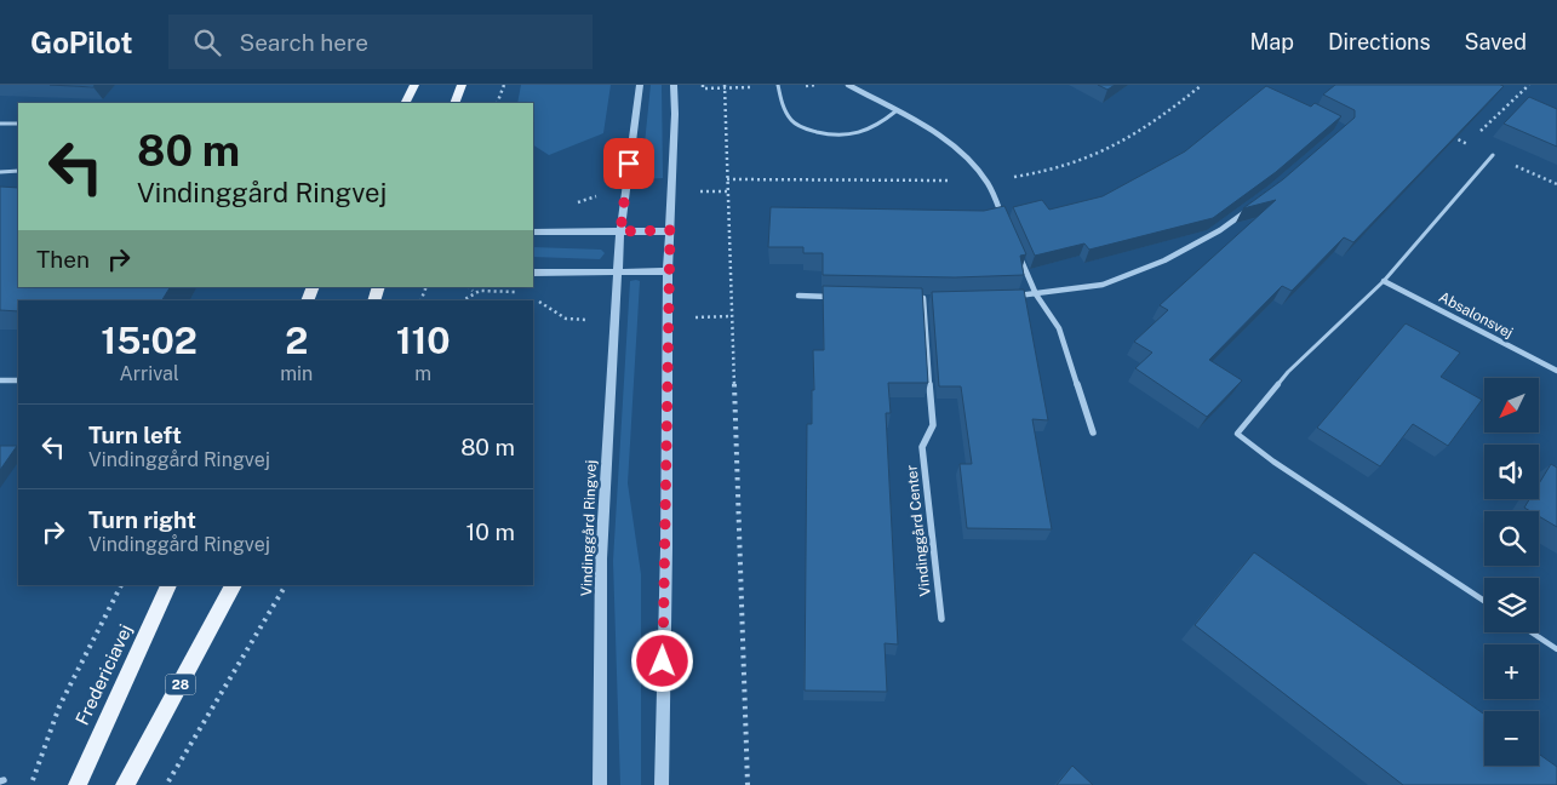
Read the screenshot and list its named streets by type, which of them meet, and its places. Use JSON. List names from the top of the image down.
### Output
{
  "streets": {
    "main road": ["Fredericiavej", "28"],
    "street": ["Absalonsvej", "Vindinggård Ringvej", "Vindinggård Center"]
  },
  "north": "bottom left",
  "page": {
    "header": "GoPilot",
    "search": "Search here",
    "nav": ["Map", "Directions", "Saved"],
    "turn": ["80 m", "Vindinggård Ringvej"],
    "then": "Then",
    "eta": [
      "15:02",
      "Arrival",
      "2",
      "min",
      "110",
      "m"
    ],
    "map_buttons": ["+", "−"],
    "list": [
      {
        "name": "Turn left",
        "note": "Vindinggård Ringvej",
        "value": "80 m"
      },
      {
        "name": "Turn right",
        "note": "Vindinggård Ringvej",
        "value": "10 m"
      }
    ]
  }
}
